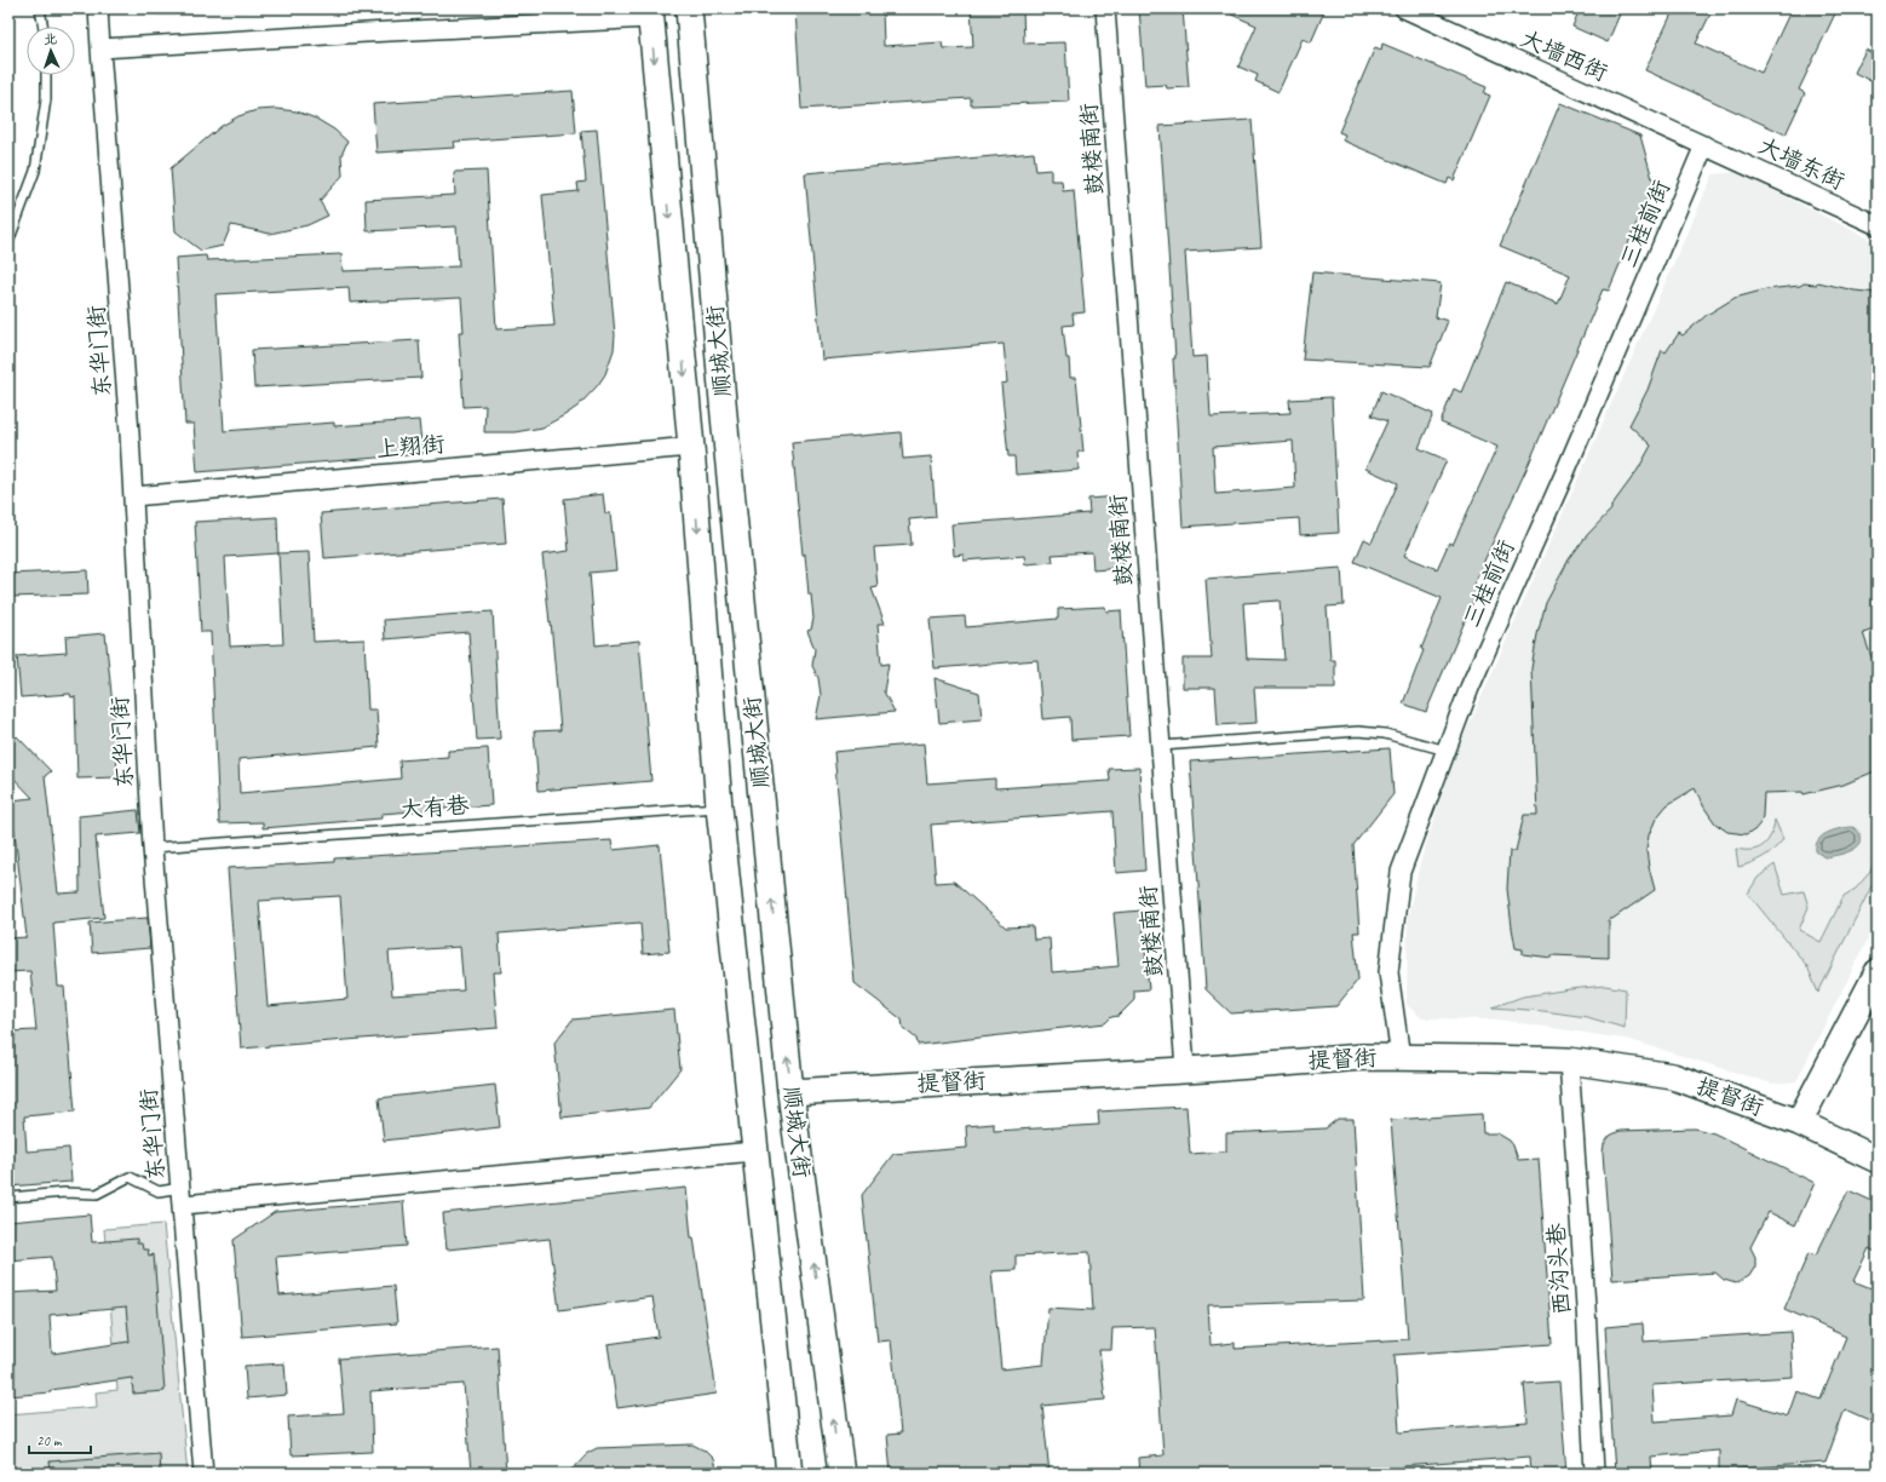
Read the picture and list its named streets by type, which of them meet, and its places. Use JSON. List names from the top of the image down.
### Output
{
  "streets": {
    "main road": ["顺城大街", "提督街"],
    "street": [
      "大墙西街",
      "鼓楼南街",
      "大墙东街",
      "三桂前街",
      "东华门街",
      "上翔街",
      "西沟头巷"
    ],
    "lane": ["大有巷"]
  },
  "crossings": [
    ["大墙西街", "大墙东街"],
    ["大墙西街", "三桂前街"],
    ["鼓楼南街", "提督街"],
    ["大墙东街", "三桂前街"],
    ["三桂前街", "提督街"],
    ["东华门街", "上翔街"],
    ["东华门街", "大有巷"],
    ["顺城大街", "上翔街"],
    ["顺城大街", "大有巷"],
    ["顺城大街", "提督街"],
    ["提督街", "西沟头巷"]
  ],
  "scale_bar": "20 m",
  "north": "top"
}
